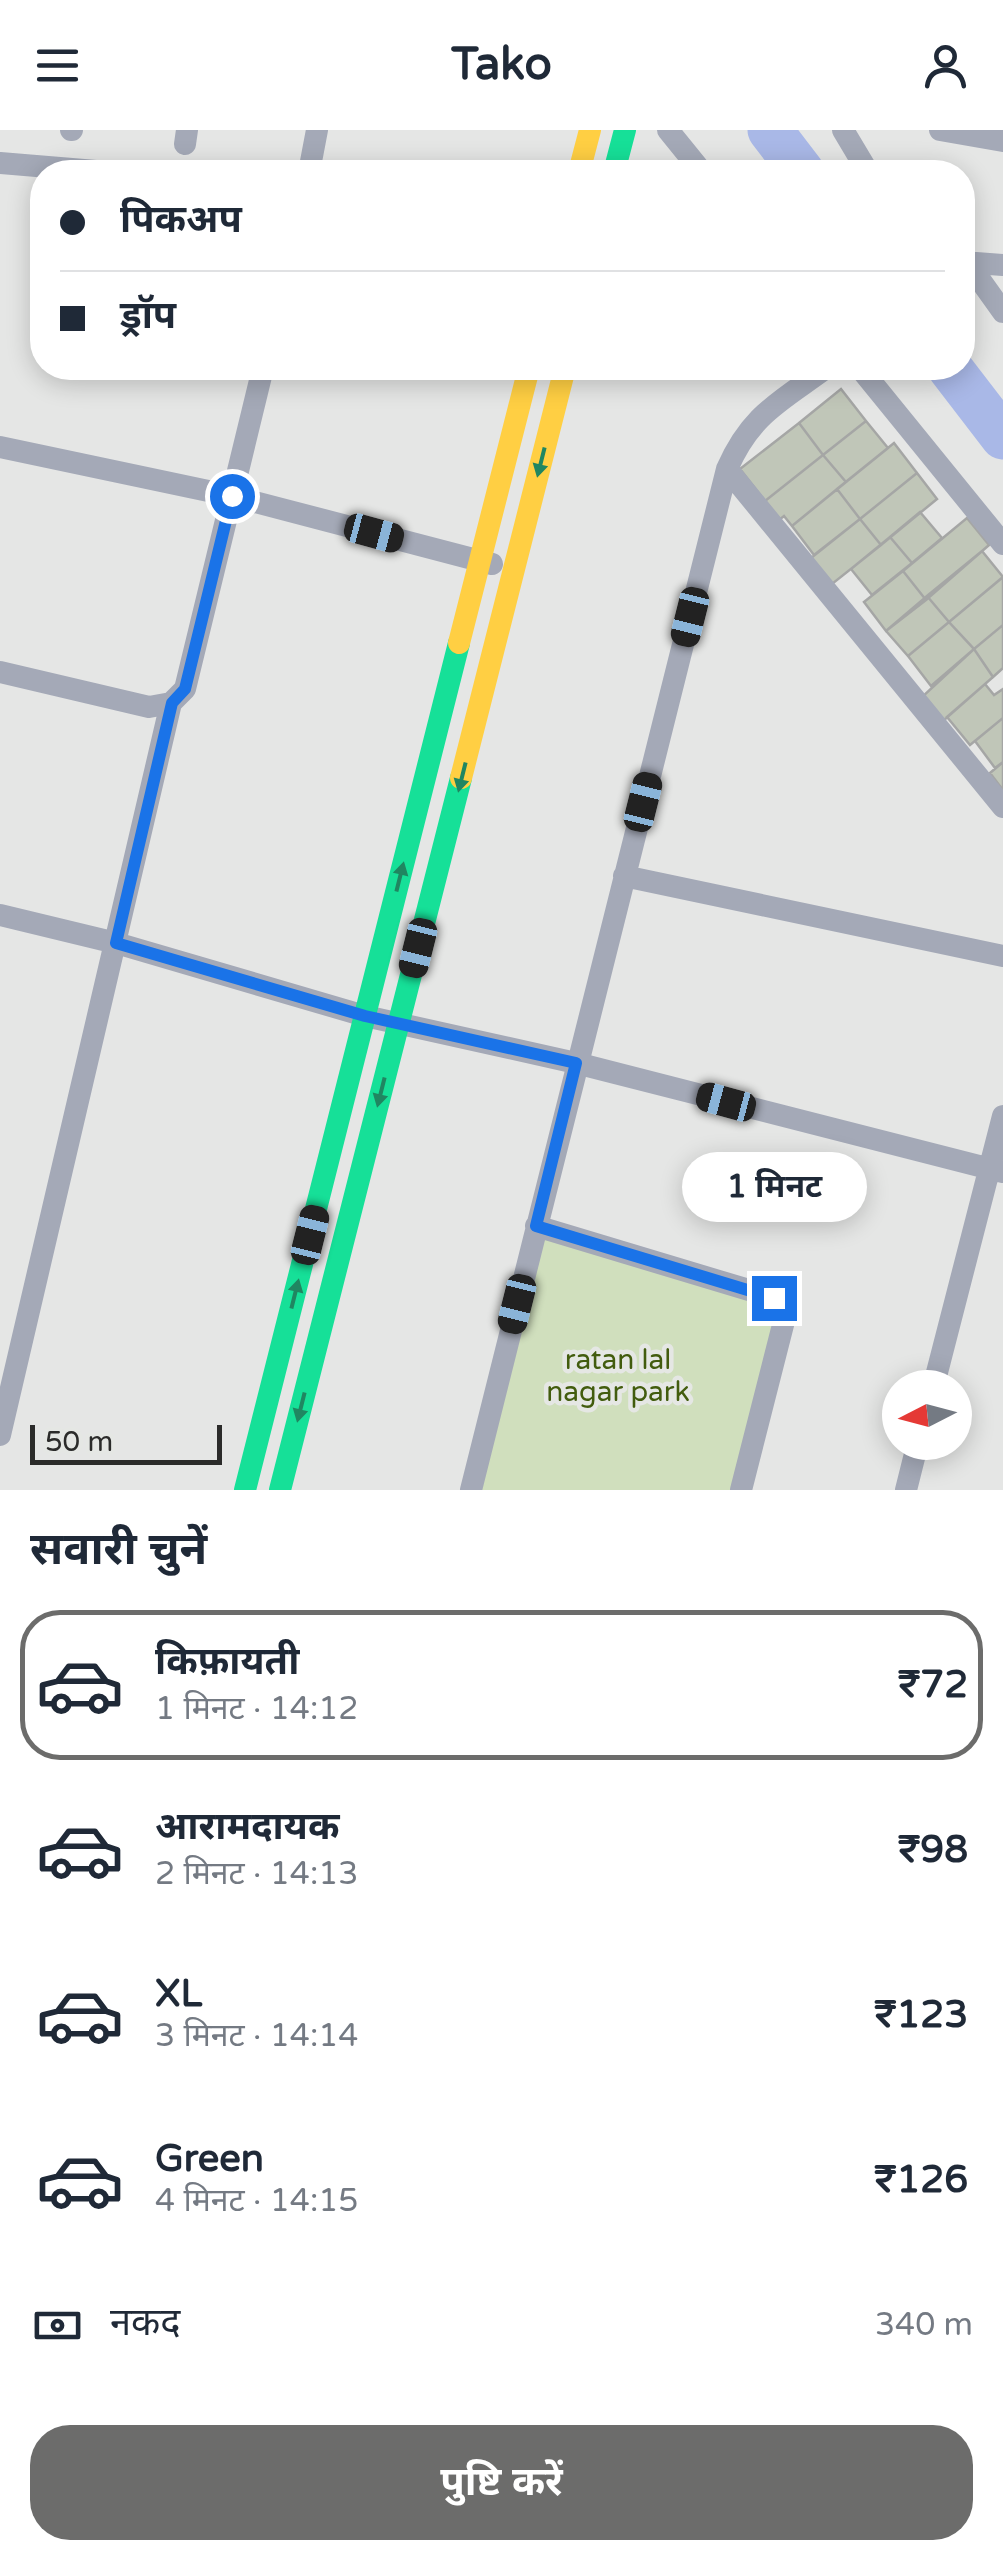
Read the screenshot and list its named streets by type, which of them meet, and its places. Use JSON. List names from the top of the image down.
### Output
{
  "parks": ["ratan lal nagar park"],
  "scale_bar": "50 m",
  "north": "left",
  "page": {
    "header": "Tako",
    "banner": ["पिकअप", "ड्रॉप"],
    "bubble": "1 मिनट",
    "scale": "50 m",
    "heading": "सवारी चुनें",
    "list": [
      {
        "name": "किफ़ायती",
        "note": "1 मिनट · 14:12",
        "value": "₹72"
      },
      {
        "name": "आरामदायक",
        "note": "2 मिनट · 14:13",
        "value": "₹98"
      },
      {
        "name": "XL",
        "note": "3 मिनट · 14:14",
        "value": "₹123"
      },
      {
        "name": "Green",
        "note": "4 मिनट · 14:15",
        "value": "₹126"
      }
    ],
    "pay": ["नकद", "340 m"],
    "buttons": "पुष्टि करें"
  }
}
